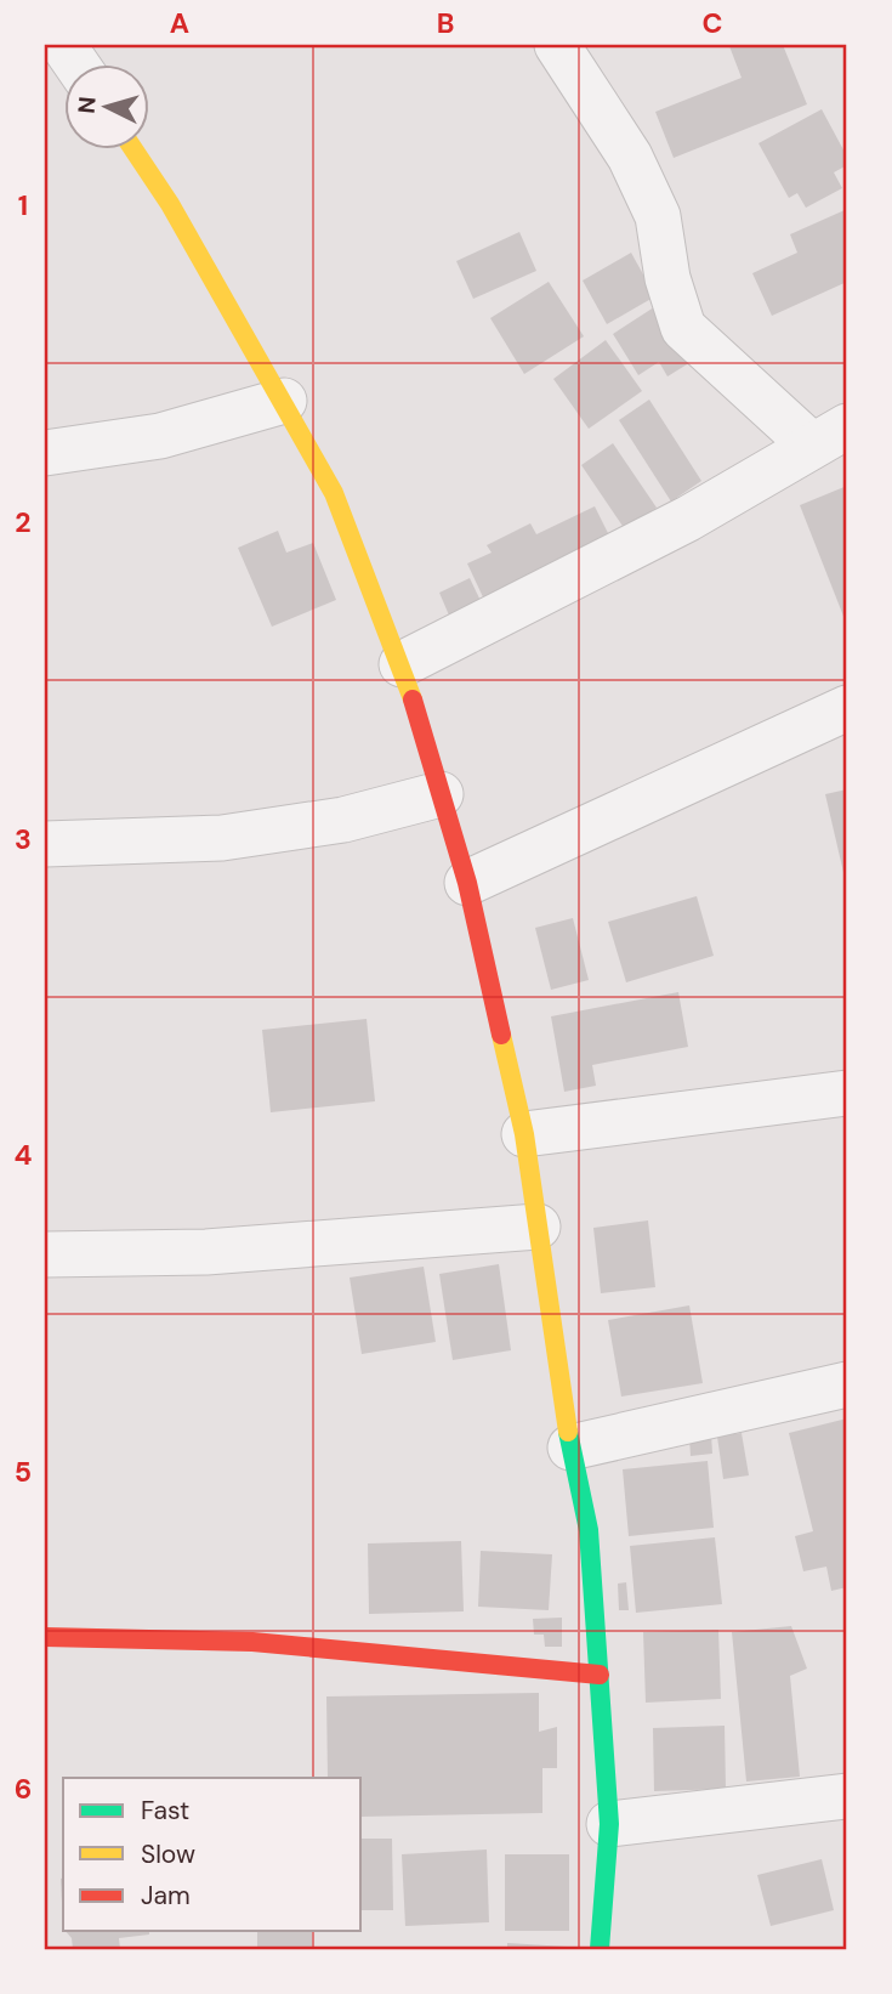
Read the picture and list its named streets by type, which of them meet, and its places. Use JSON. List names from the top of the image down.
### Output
{
  "legend": ["Fast", "Slow", "Jam"],
  "north": "left",
  "grid": {
    "columns": ["A", "B", "C"],
    "rows": [
      "1",
      "2",
      "3",
      "4",
      "5",
      "6"
    ]
  }
}
